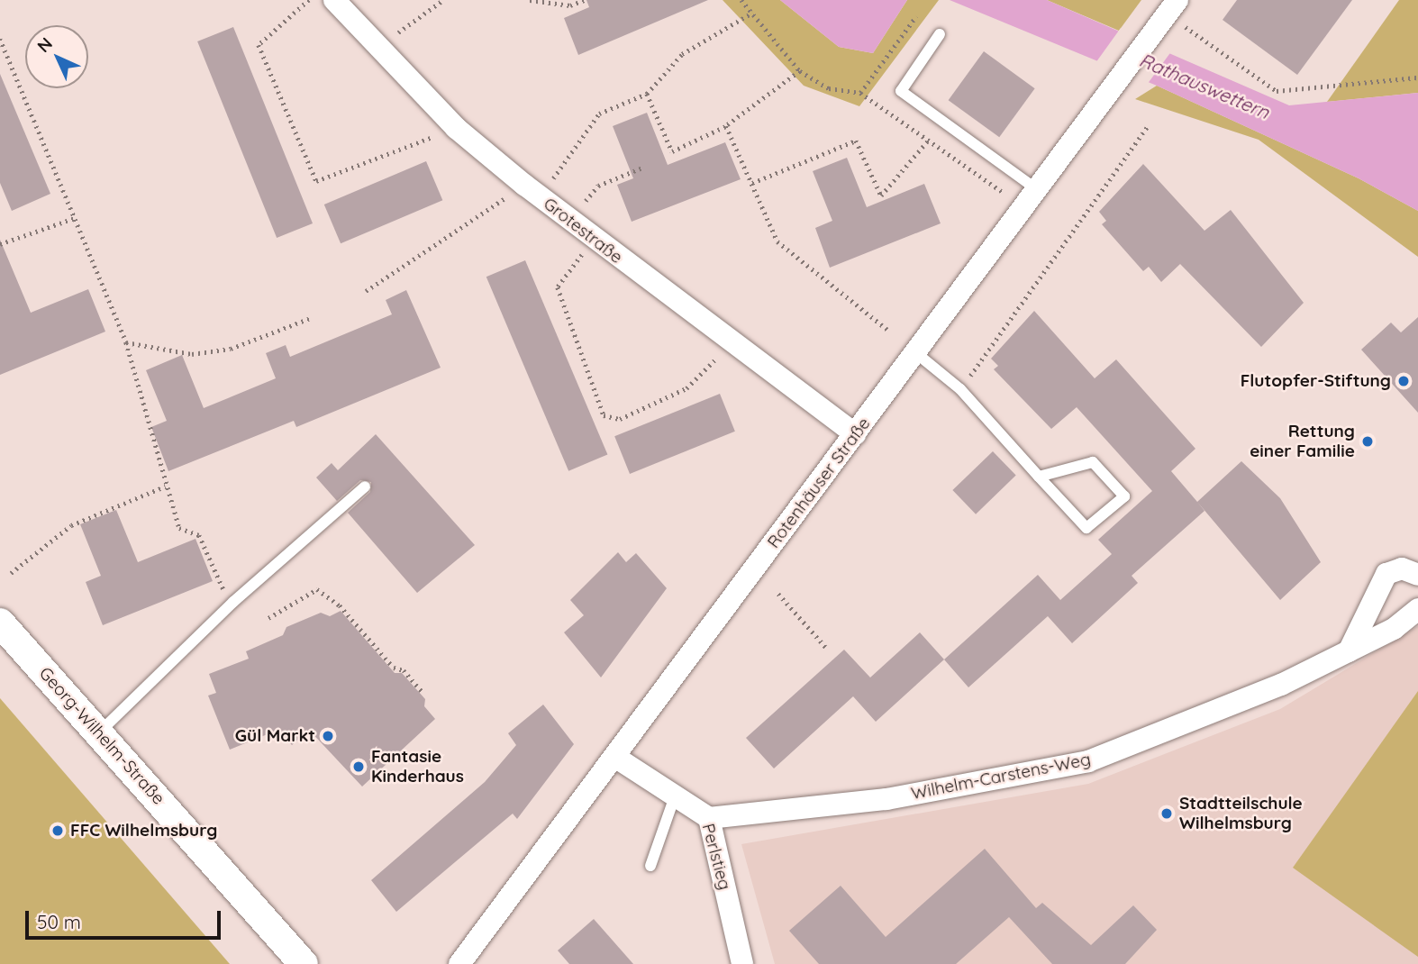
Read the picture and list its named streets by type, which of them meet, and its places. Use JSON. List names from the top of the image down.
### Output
{
  "streets": {
    "street": [
      "Grotestraße",
      "Rotenhäuser Straße",
      "Georg-Wilhelm-Straße",
      "Wilhelm-Carstens-Weg",
      "Perlstieg"
    ]
  },
  "crossings": [
    ["Grotestraße", "Rotenhäuser Straße"],
    ["Rotenhäuser Straße", "Perlstieg"],
    ["Wilhelm-Carstens-Weg", "Perlstieg"]
  ],
  "water": ["Rathauswettern"],
  "places": [
    "Flutopfer-Stiftung",
    "Rettung einer Familie",
    "Gül Markt",
    "Fantasie Kinderhaus",
    "Stadtteilschule Wilhelmsburg",
    "FFC Wilhelmsburg"
  ],
  "scale_bar": "50 m",
  "north": "top left"
}
